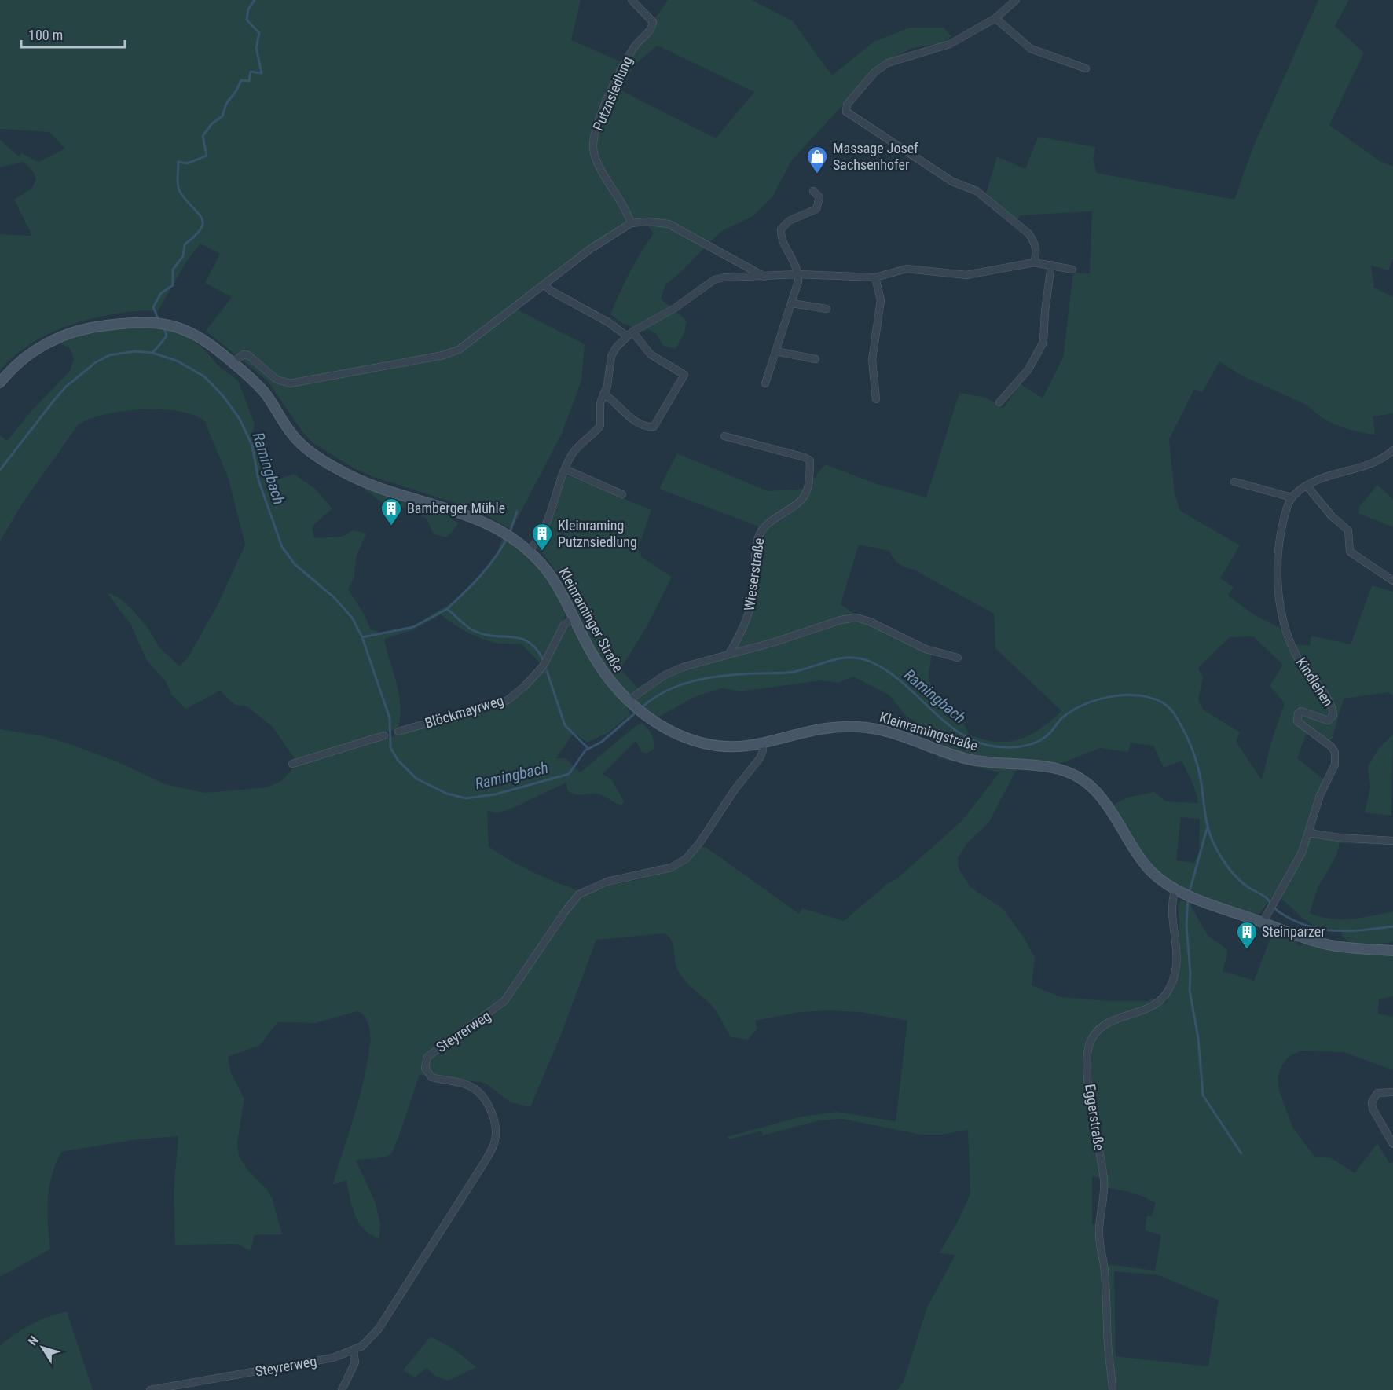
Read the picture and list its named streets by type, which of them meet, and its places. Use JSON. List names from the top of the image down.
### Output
{
  "streets": {
    "main road": ["Kleinraminger Straße", "Kleinramingstraße"],
    "street": [
      "Putznsiedlung",
      "Wieserstraße",
      "Kindlehen",
      "Blöckmayrweg",
      "Steyrerweg",
      "Eggerstraße"
    ]
  },
  "crossings": [
    ["Kleinraminger Straße", "Blöckmayrweg"],
    ["Kleinraminger Straße", "Kleinramingstraße"],
    ["Kindlehen", "Kleinramingstraße"],
    ["Kleinramingstraße", "Steyrerweg"],
    ["Kleinramingstraße", "Eggerstraße"]
  ],
  "water": ["Ramingbach"],
  "places": {
    "shop": ["Massage Josef Sachsenhofer"],
    "building": ["Bamberger Mühle", "Kleinraming Putznsiedlung", "Steinparzer"]
  },
  "scale_bar": "100 m",
  "north": "top left"
}
